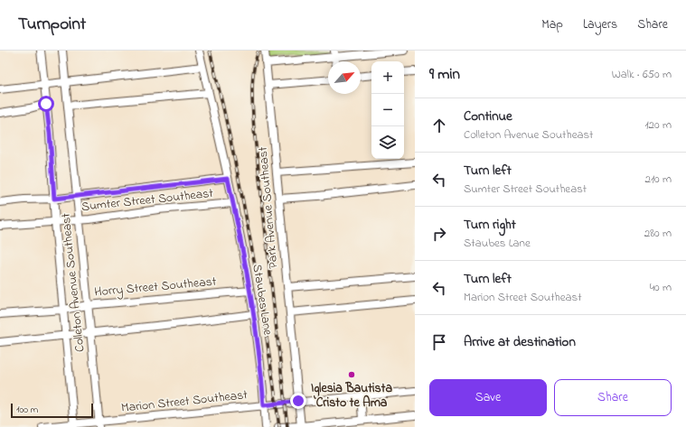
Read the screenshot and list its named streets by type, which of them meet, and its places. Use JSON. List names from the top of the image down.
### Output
{
  "streets": {
    "street": [
      "Sumter Street Southeast",
      "Park Avenue Southeast",
      "Colleton Avenue Southeast",
      "Horry Street Southeast",
      "Staubes Lane",
      "Marion Street Southeast"
    ]
  },
  "crossings": [
    ["Sumter Street Southeast", "Colleton Avenue Southeast"],
    ["Sumter Street Southeast", "Staubes Lane"],
    ["Park Avenue Southeast", "Marion Street Southeast"],
    ["Colleton Avenue Southeast", "Horry Street Southeast"],
    ["Colleton Avenue Southeast", "Marion Street Southeast"],
    ["Horry Street Southeast", "Staubes Lane"],
    ["Staubes Lane", "Marion Street Southeast"]
  ],
  "places": ["Iglesia Bautista Cristo te Ama"],
  "scale_bar": "100 m",
  "north": "top right",
  "page": {
    "header": "Turnpoint",
    "nav": ["Map", "Layers", "Share"],
    "heading": ["9 min", "Walk · 650 m"],
    "map_buttons": ["+", "−"],
    "list": [
      ["Continue", "Colleton Avenue Southeast", "120 m"],
      ["Turn left", "Sumter Street Southeast", "210 m"],
      ["Turn right", "Staubes Lane", "280 m"],
      ["Turn left", "Marion Street Southeast", "40 m"],
      "Arrive at destination"
    ],
    "buttons": ["Save", "Share"],
    "scale": "100 m"
  }
}
